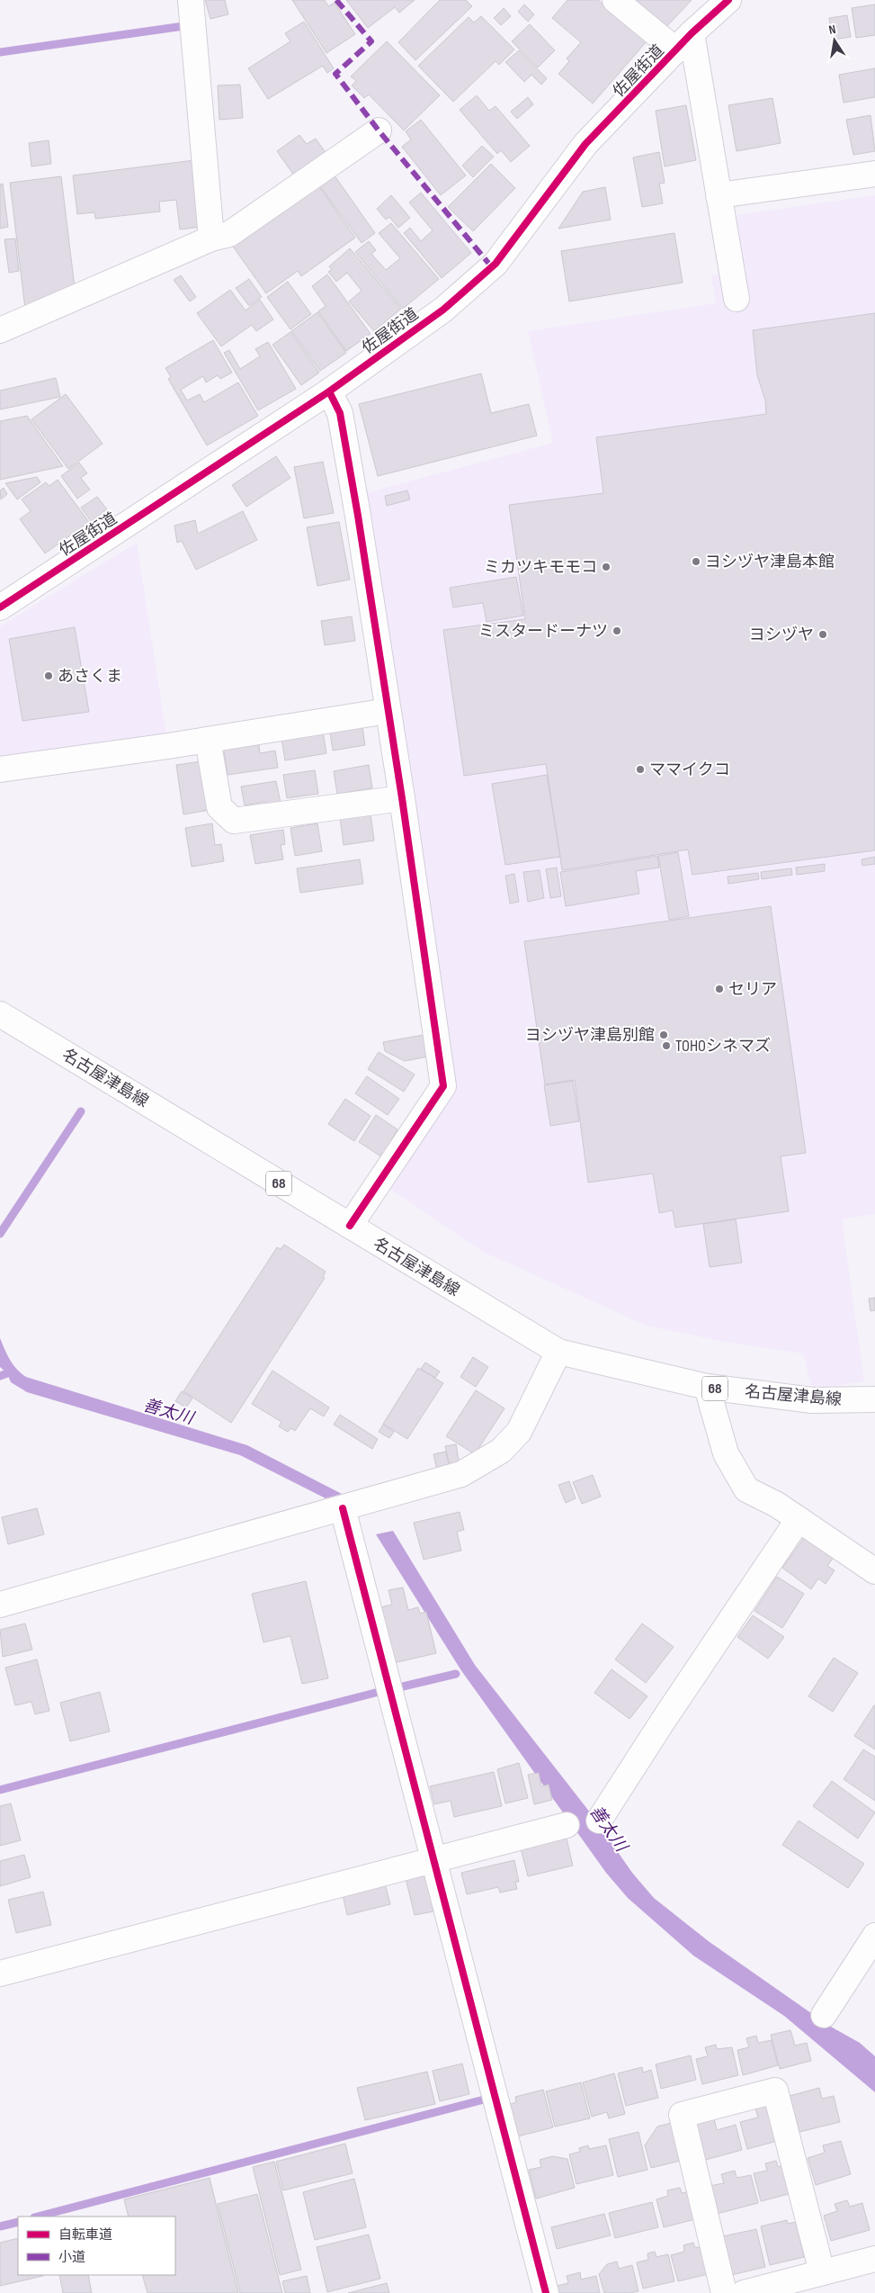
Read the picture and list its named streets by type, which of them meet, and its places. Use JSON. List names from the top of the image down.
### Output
{
  "streets": {
    "street": ["佐屋街道", "名古屋津島線", "68"]
  },
  "water": ["善太川"],
  "places": [
    "ヨシヅヤ津島本館",
    "ミカツキモモコ",
    "ミスタードーナツ",
    "ヨシヅヤ",
    "あさくま",
    "ママイクコ",
    "セリア",
    "ヨシヅヤ津島別館",
    "TOHOシネマズ"
  ],
  "legend": ["自転車道", "小道"],
  "north": "top"
}
